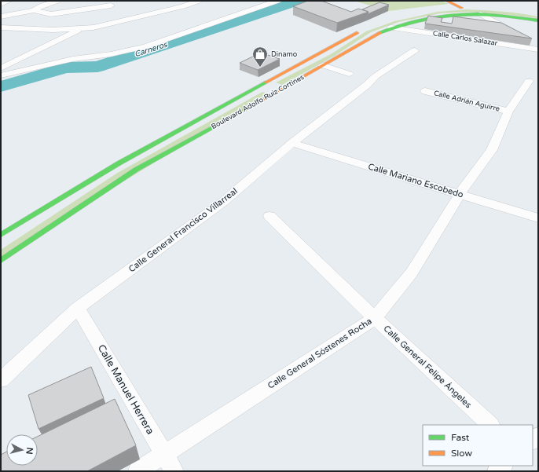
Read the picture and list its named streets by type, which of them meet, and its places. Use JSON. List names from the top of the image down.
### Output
{
  "streets": {
    "main road": ["Boulevard Adolfo Ruiz Cortines"],
    "street": [
      "Calle Carlos Salazar",
      "Calle Adrián Aguirre",
      "Calle Mariano Escobedo",
      "Calle General Francisco Villarreal",
      "Calle General Sóstenes Rocha",
      "Calle General Felipe Ángeles",
      "Calle Manuel Herrera"
    ]
  },
  "crossings": [
    ["Calle Carlos Salazar", "Boulevard Adolfo Ruiz Cortines"],
    ["Calle Adrián Aguirre", "Calle General Sóstenes Rocha"],
    ["Calle Mariano Escobedo", "Calle General Francisco Villarreal"],
    ["Calle Mariano Escobedo", "Calle General Sóstenes Rocha"],
    ["Calle General Francisco Villarreal", "Calle Manuel Herrera"],
    ["Calle General Sóstenes Rocha", "Calle General Felipe Ángeles"],
    ["Calle General Sóstenes Rocha", "Calle Manuel Herrera"]
  ],
  "water": ["Carneros"],
  "places": {
    "shop": ["Dinamo"]
  },
  "legend": ["Fast", "Slow"],
  "north": "right"
}
